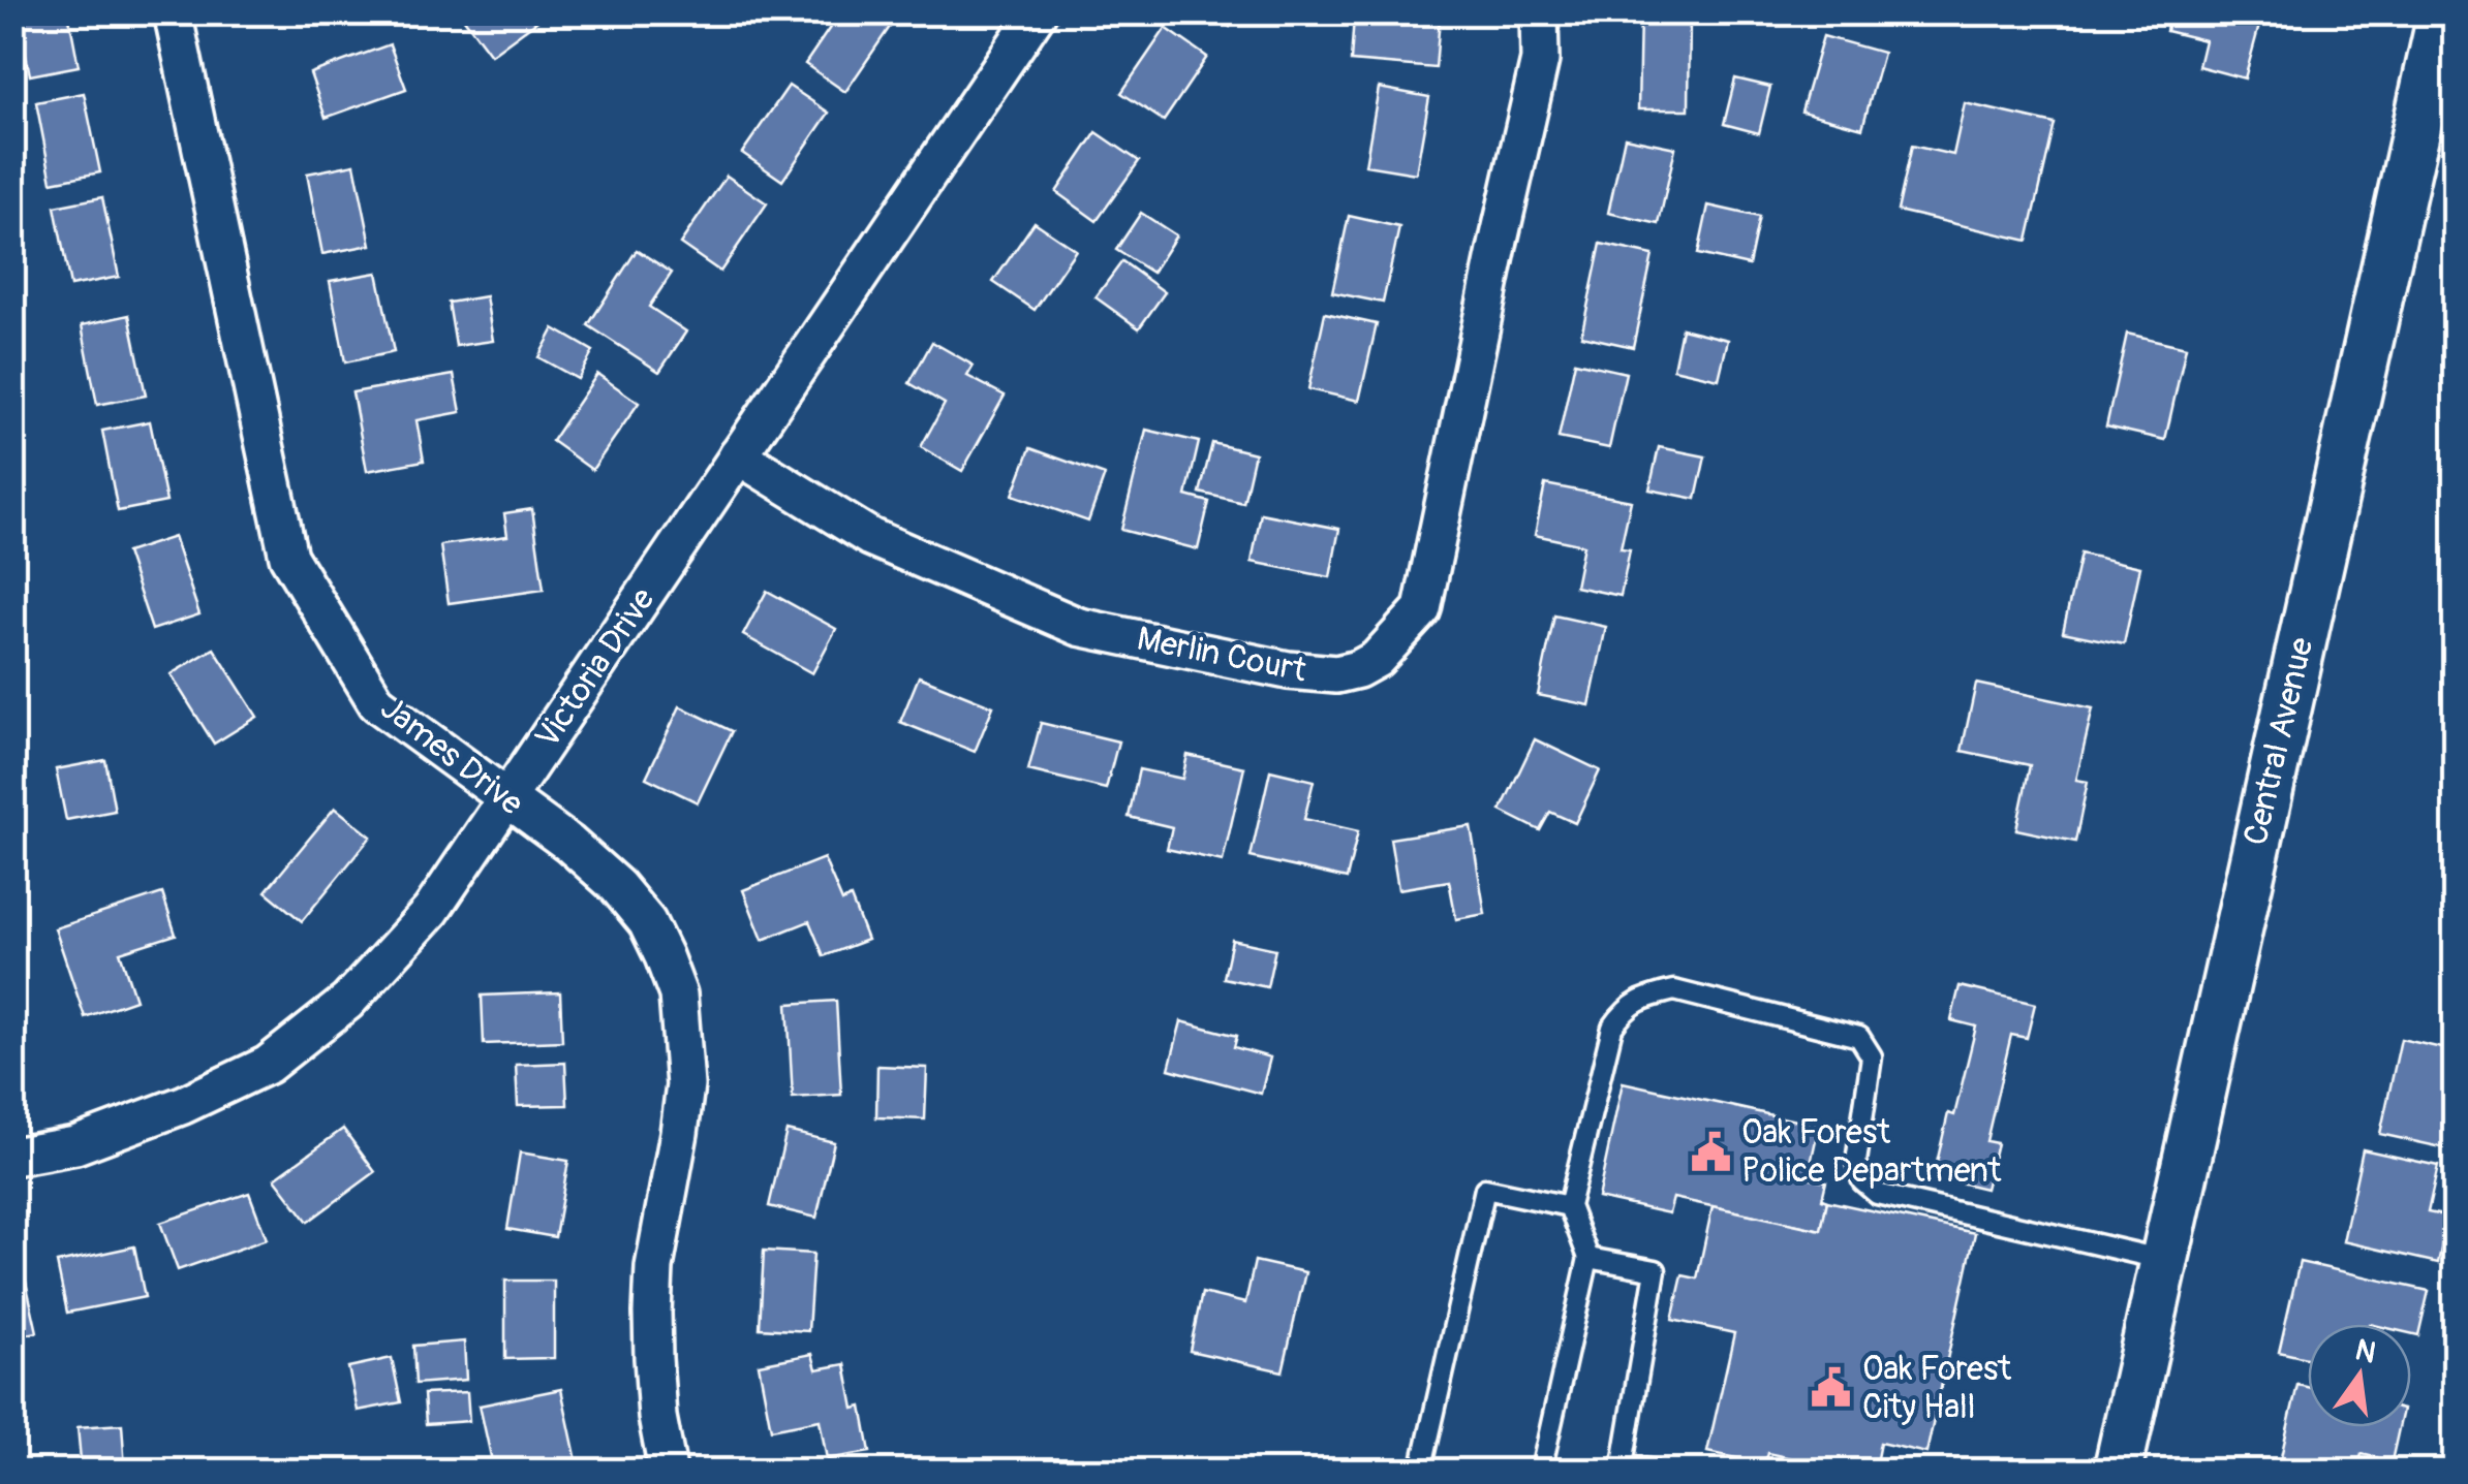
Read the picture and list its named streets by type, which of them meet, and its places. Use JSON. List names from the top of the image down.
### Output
{
  "streets": {
    "street": [
      "Merlin Court",
      "Victoria Drive",
      "Central Avenue",
      "James Drive"
    ]
  },
  "crossings": [
    ["Merlin Court", "Victoria Drive"],
    ["Victoria Drive", "James Drive"]
  ],
  "places": {
    "public building": ["Oak Forest Police Department", "Oak Forest City Hall"]
  },
  "north": "top"
}
